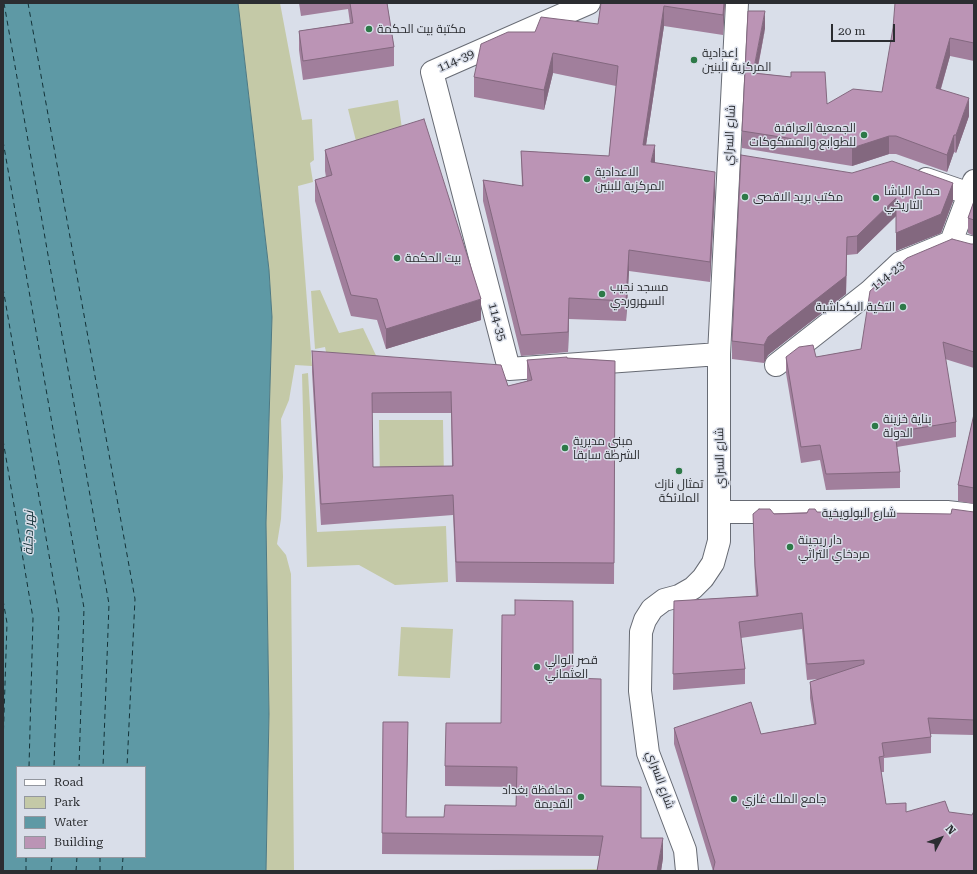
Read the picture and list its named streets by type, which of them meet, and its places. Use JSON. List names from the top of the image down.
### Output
{
  "streets": {
    "street": [
      "114-39",
      "شارع السراي",
      "114-23",
      "114-35",
      "شارع البولويخية"
    ]
  },
  "crossings": [
    ["114-39", "114-35"],
    ["شارع السراي", "114-35"],
    ["شارع السراي", "شارع البولويخية"]
  ],
  "water": ["نهر دجلة"],
  "places": [
    "مكتبة بيت الحكمة",
    "إعدادية المركزية للبنين",
    "الجمعية العراقية للطوابع والمسكوكات",
    "الاعدادية المركزية للبنين",
    "مكتب بريد الاقصى",
    "حمام الباشا التاريخي",
    "بيت الحكمة",
    "مسجد نجيب السهروردي",
    "التكية البكداشية",
    "بناية خزينة الدولة",
    "مبنى مديرية الشرطة سابقاً",
    "تمثال نازك الملائكة",
    "دار ريجينة مردخاي التراثي",
    "قصر الوالي العثماني",
    "محافظة بغداد القديمة",
    "جامع الملك غازي"
  ],
  "legend": [
    "Road",
    "Park",
    "Water",
    "Building"
  ],
  "scale_bar": "20 m",
  "north": "top right"
}
